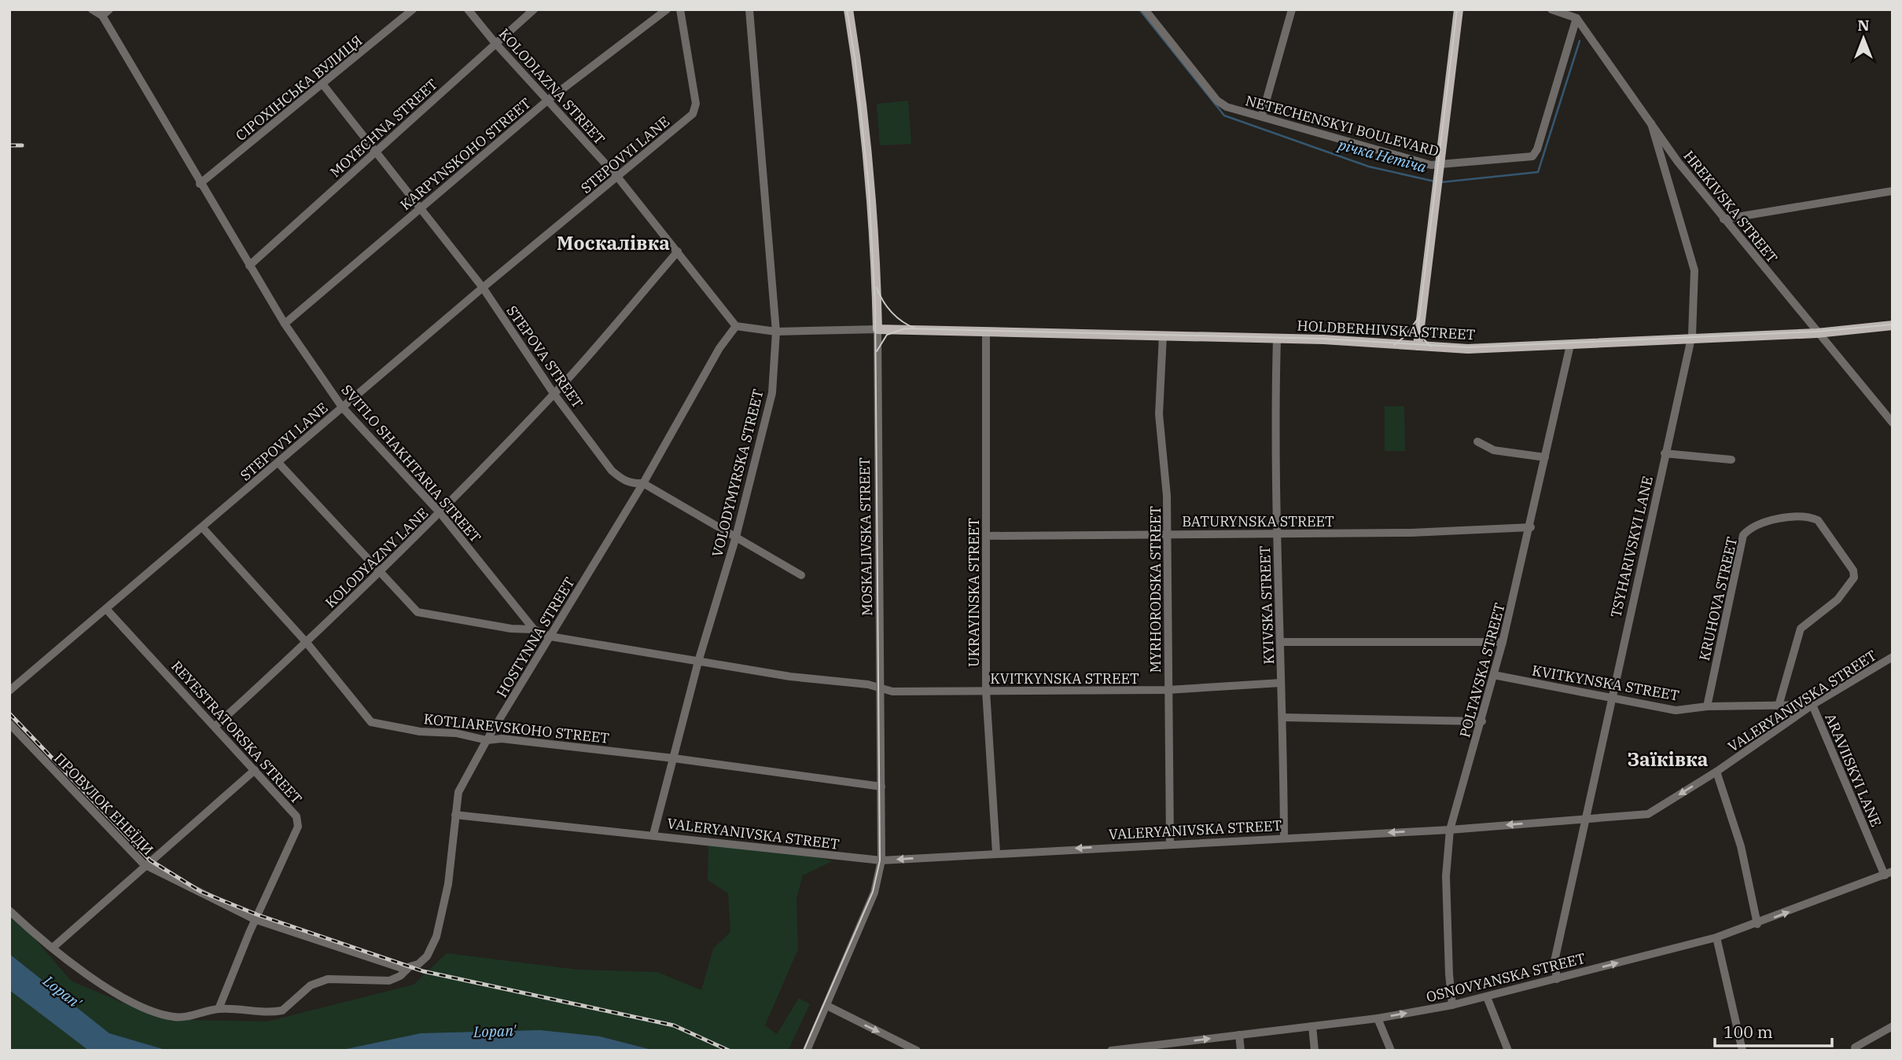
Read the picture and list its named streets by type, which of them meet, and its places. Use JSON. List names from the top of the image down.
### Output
{
  "streets": {
    "main road": ["HOLDBERHIVSKA STREET", "MOSKALIVSKA STREET"],
    "street": [
      "KOLODIAZNA STREET",
      "СІРОХІНСЬКА ВУЛИЦЯ",
      "NETECHENSKYI BOULEVARD",
      "MOYECHNA STREET",
      "KARPYNSKOHO STREET",
      "STEPOVYI LANE",
      "HREKIVSKA STREET",
      "STEPOVA STREET",
      "SVITLO SHAKHTARIA STREET",
      "VOLODYMYRSKA STREET",
      "BATURYNSKA STREET",
      "TSYHARIVSKYI LANE",
      "KOLODYAZNY LANE",
      "MYRHORODSKA STREET",
      "UKRAYINSKA STREET",
      "KRUHOVA STREET",
      "KYIVSKA STREET",
      "HOSTYNNA STREET",
      "POLTAVSKA STREET",
      "KVITKYNSKA STREET",
      "VALERYANIVSKA STREET",
      "KOTLIAREVSKOHO STREET",
      "REYESTRATORSKA STREET",
      "ARAVIISKYI LANE",
      "ПРОВУЛОК ЕНЕЇДИ",
      "OSNOVYANSKA STREET"
    ]
  },
  "crossings": [
    ["KOLODIAZNA STREET", "MOYECHNA STREET"],
    ["KOLODIAZNA STREET", "KARPYNSKOHO STREET"],
    ["KOLODIAZNA STREET", "STEPOVYI LANE"],
    ["KOLODIAZNA STREET", "KOLODYAZNY LANE"],
    ["KOLODIAZNA STREET", "HOSTYNNA STREET"],
    ["СІРОХІНСЬКА ВУЛИЦЯ", "STEPOVA STREET"],
    ["СІРОХІНСЬКА ВУЛИЦЯ", "SVITLO SHAKHTARIA STREET"],
    ["NETECHENSKYI BOULEVARD", "HREKIVSKA STREET"],
    ["MOYECHNA STREET", "STEPOVA STREET"],
    ["MOYECHNA STREET", "SVITLO SHAKHTARIA STREET"],
    ["KARPYNSKOHO STREET", "STEPOVA STREET"],
    ["KARPYNSKOHO STREET", "SVITLO SHAKHTARIA STREET"],
    ["STEPOVYI LANE", "STEPOVA STREET"],
    ["STEPOVYI LANE", "SVITLO SHAKHTARIA STREET"],
    ["STEPOVYI LANE", "KOTLIAREVSKOHO STREET"],
    ["STEPOVYI LANE", "REYESTRATORSKA STREET"],
    ["HREKIVSKA STREET", "HOLDBERHIVSKA STREET"],
    ["HREKIVSKA STREET", "TSYHARIVSKYI LANE"],
    ["HOLDBERHIVSKA STREET", "MOSKALIVSKA STREET"],
    ["HOLDBERHIVSKA STREET", "TSYHARIVSKYI LANE"],
    ["HOLDBERHIVSKA STREET", "MYRHORODSKA STREET"],
    ["HOLDBERHIVSKA STREET", "UKRAYINSKA STREET"],
    ["HOLDBERHIVSKA STREET", "KYIVSKA STREET"],
    ["HOLDBERHIVSKA STREET", "POLTAVSKA STREET"],
    ["STEPOVA STREET", "VOLODYMYRSKA STREET"],
    ["STEPOVA STREET", "KOLODYAZNY LANE"],
    ["STEPOVA STREET", "HOSTYNNA STREET"],
    ["SVITLO SHAKHTARIA STREET", "VOLODYMYRSKA STREET"],
    ["SVITLO SHAKHTARIA STREET", "MOSKALIVSKA STREET"],
    ["SVITLO SHAKHTARIA STREET", "KOLODYAZNY LANE"],
    ["SVITLO SHAKHTARIA STREET", "HOSTYNNA STREET"],
    ["SVITLO SHAKHTARIA STREET", "KVITKYNSKA STREET"],
    ["VOLODYMYRSKA STREET", "VALERYANIVSKA STREET"],
    ["VOLODYMYRSKA STREET", "KOTLIAREVSKOHO STREET"],
    ["BATURYNSKA STREET", "MYRHORODSKA STREET"],
    ["BATURYNSKA STREET", "UKRAYINSKA STREET"],
    ["BATURYNSKA STREET", "KYIVSKA STREET"],
    ["BATURYNSKA STREET", "POLTAVSKA STREET"],
    ["MOSKALIVSKA STREET", "KVITKYNSKA STREET"],
    ["MOSKALIVSKA STREET", "VALERYANIVSKA STREET"],
    ["MOSKALIVSKA STREET", "KOTLIAREVSKOHO STREET"],
    ["TSYHARIVSKYI LANE", "KVITKYNSKA STREET"],
    ["TSYHARIVSKYI LANE", "VALERYANIVSKA STREET"],
    ["TSYHARIVSKYI LANE", "OSNOVYANSKA STREET"],
    ["KOLODYAZNY LANE", "KOTLIAREVSKOHO STREET"],
    ["KOLODYAZNY LANE", "REYESTRATORSKA STREET"],
    ["MYRHORODSKA STREET", "KVITKYNSKA STREET"],
    ["MYRHORODSKA STREET", "VALERYANIVSKA STREET"],
    ["UKRAYINSKA STREET", "KVITKYNSKA STREET"],
    ["UKRAYINSKA STREET", "VALERYANIVSKA STREET"],
    ["KRUHOVA STREET", "KVITKYNSKA STREET"],
    ["KYIVSKA STREET", "KVITKYNSKA STREET"],
    ["KYIVSKA STREET", "VALERYANIVSKA STREET"],
    ["HOSTYNNA STREET", "VALERYANIVSKA STREET"],
    ["HOSTYNNA STREET", "KOTLIAREVSKOHO STREET"],
    ["HOSTYNNA STREET", "REYESTRATORSKA STREET"],
    ["HOSTYNNA STREET", "ПРОВУЛОК ЕНЕЇДИ"],
    ["POLTAVSKA STREET", "KVITKYNSKA STREET"],
    ["POLTAVSKA STREET", "VALERYANIVSKA STREET"],
    ["POLTAVSKA STREET", "OSNOVYANSKA STREET"],
    ["KVITKYNSKA STREET", "VALERYANIVSKA STREET"],
    ["KVITKYNSKA STREET", "ARAVIISKYI LANE"],
    ["VALERYANIVSKA STREET", "ARAVIISKYI LANE"],
    ["REYESTRATORSKA STREET", "ПРОВУЛОК ЕНЕЇДИ"],
    ["ARAVIISKYI LANE", "OSNOVYANSKA STREET"]
  ],
  "one_way": ["VALERYANIVSKA STREET", "OSNOVYANSKA STREET"],
  "districts": ["Москалівка", "Заїківка"],
  "water": ["річка Нетіча", "Lopan'"],
  "scale_bar": "100 m",
  "north": "top"
}
